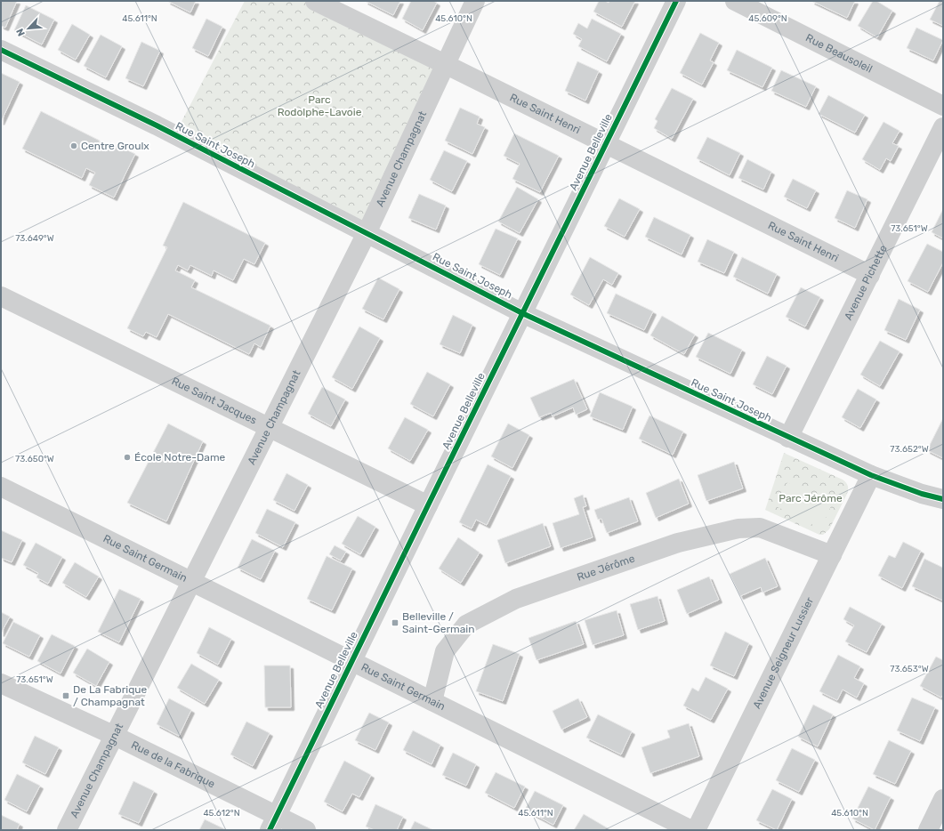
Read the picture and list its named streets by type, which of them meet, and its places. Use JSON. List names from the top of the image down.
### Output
{
  "streets": {
    "street": [
      "Rue Beausoleil",
      "Rue Saint Henri",
      "Rue Saint Joseph",
      "Avenue Belleville",
      "Avenue Champagnat",
      "Avenue Pichette",
      "Rue Saint Jacques",
      "Rue Saint Germain",
      "Rue Jérôme",
      "Avenue Seigneur Lussier",
      "Rue de la Fabrique"
    ]
  },
  "crossings": [
    ["Rue Saint Henri", "Avenue Belleville"],
    ["Rue Saint Henri", "Avenue Champagnat"],
    ["Rue Saint Henri", "Avenue Pichette"],
    ["Rue Saint Joseph", "Avenue Belleville"],
    ["Rue Saint Joseph", "Avenue Champagnat"],
    ["Rue Saint Joseph", "Avenue Pichette"],
    ["Rue Saint Joseph", "Avenue Seigneur Lussier"],
    ["Avenue Belleville", "Rue Saint Jacques"],
    ["Avenue Belleville", "Rue Saint Germain"],
    ["Avenue Belleville", "Rue de la Fabrique"],
    ["Avenue Champagnat", "Rue Saint Jacques"],
    ["Avenue Champagnat", "Rue Saint Germain"],
    ["Avenue Champagnat", "Rue de la Fabrique"],
    ["Rue Saint Germain", "Rue Jérôme"],
    ["Rue Jérôme", "Avenue Seigneur Lussier"]
  ],
  "parks": ["Parc Rodolphe-Lavoie", "Parc Jérôme"],
  "places": {
    "other": ["Centre Groulx", "École Notre-Dame"],
    "transit": ["Belleville / Saint-Germain", "De La Fabrique / Champagnat"]
  },
  "north": "bottom left",
  "coordinates": [
    "45.611°N",
    "45.610°N",
    "45.609°N",
    "73.651°W",
    "73.649°W",
    "73.652°W",
    "73.650°W",
    "73.653°W",
    "45.612°N"
  ]
}
